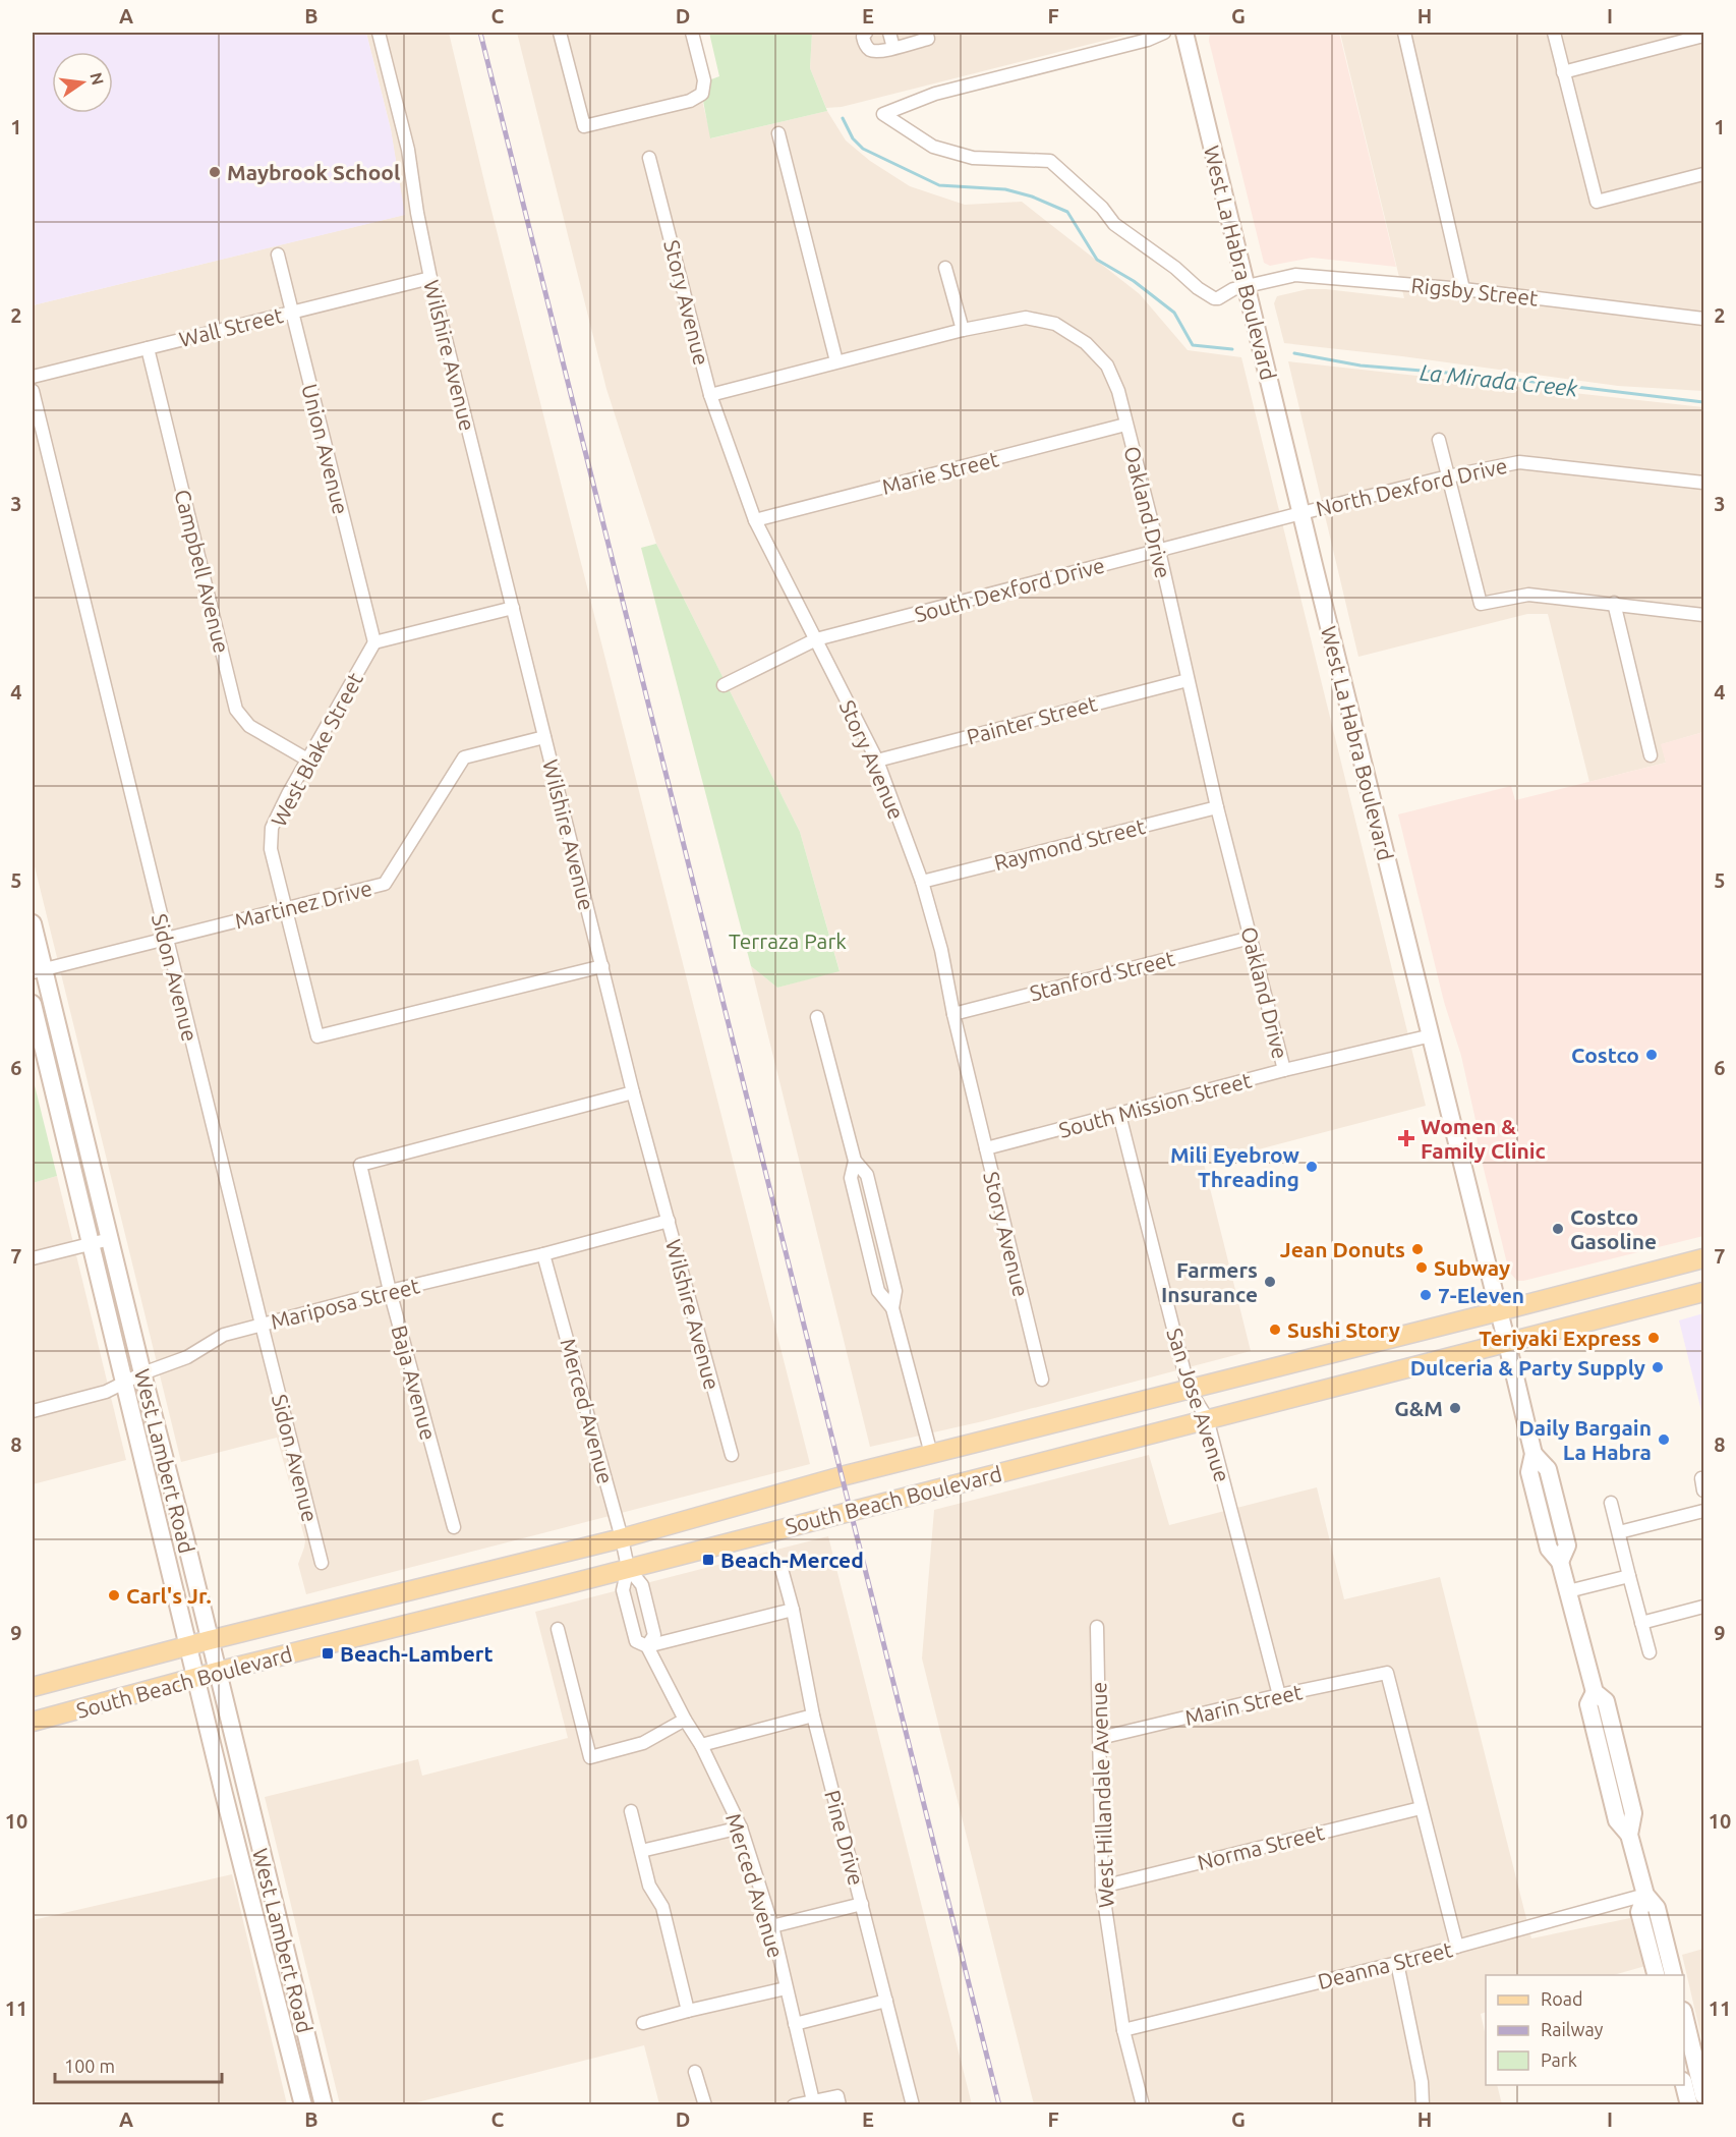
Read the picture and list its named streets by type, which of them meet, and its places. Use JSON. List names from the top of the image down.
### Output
{
  "streets": {
    "main road": ["West La Habra Boulevard", "West Lambert Road", "South Beach Boulevard"],
    "street": [
      "Rigsby Street",
      "Story Avenue",
      "Wall Street",
      "Wilshire Avenue",
      "Union Avenue",
      "Marie Street",
      "North Dexford Drive",
      "Oakland Drive",
      "Campbell Avenue",
      "South Dexford Drive",
      "Painter Street",
      "West Blake Street",
      "Raymond Street",
      "Martinez Drive",
      "Stanford Street",
      "Sidon Avenue",
      "South Mission Street",
      "Mariposa Street",
      "Baja Avenue",
      "San Jose Avenue",
      "Merced Avenue",
      "Marin Street",
      "West Hillandale Avenue",
      "Pine Drive",
      "Norma Street",
      "Deanna Street"
    ]
  },
  "crossings": [
    ["West La Habra Boulevard", "Rigsby Street"],
    ["West La Habra Boulevard", "North Dexford Drive"],
    ["West La Habra Boulevard", "South Dexford Drive"],
    ["West La Habra Boulevard", "South Mission Street"],
    ["West La Habra Boulevard", "South Beach Boulevard"],
    ["West La Habra Boulevard", "Deanna Street"],
    ["Story Avenue", "Marie Street"],
    ["Story Avenue", "Oakland Drive"],
    ["Story Avenue", "South Dexford Drive"],
    ["Story Avenue", "Painter Street"],
    ["Story Avenue", "Raymond Street"],
    ["Story Avenue", "Stanford Street"],
    ["Story Avenue", "South Mission Street"],
    ["Wall Street", "Wilshire Avenue"],
    ["Wall Street", "Union Avenue"],
    ["Wall Street", "Campbell Avenue"],
    ["Wilshire Avenue", "West Blake Street"],
    ["Wilshire Avenue", "Martinez Drive"],
    ["Wilshire Avenue", "Mariposa Street"],
    ["Wilshire Avenue", "Baja Avenue"],
    ["Union Avenue", "West Blake Street"],
    ["Marie Street", "Oakland Drive"],
    ["North Dexford Drive", "South Dexford Drive"],
    ["Oakland Drive", "South Dexford Drive"],
    ["Oakland Drive", "Painter Street"],
    ["Oakland Drive", "Raymond Street"],
    ["Oakland Drive", "Stanford Street"],
    ["Oakland Drive", "South Mission Street"],
    ["Campbell Avenue", "West Blake Street"],
    ["West Blake Street", "Martinez Drive"],
    ["Martinez Drive", "Sidon Avenue"],
    ["Martinez Drive", "West Lambert Road"],
    ["Sidon Avenue", "Mariposa Street"],
    ["South Mission Street", "San Jose Avenue"],
    ["Mariposa Street", "Baja Avenue"],
    ["Mariposa Street", "Merced Avenue"],
    ["Mariposa Street", "West Lambert Road"],
    ["San Jose Avenue", "South Beach Boulevard"],
    ["San Jose Avenue", "Marin Street"],
    ["Merced Avenue", "South Beach Boulevard"],
    ["West Lambert Road", "South Beach Boulevard"],
    ["Marin Street", "West Hillandale Avenue"],
    ["Marin Street", "Norma Street"],
    ["West Hillandale Avenue", "Norma Street"],
    ["West Hillandale Avenue", "Deanna Street"]
  ],
  "water": ["La Mirada Creek"],
  "parks": ["Terraza Park"],
  "places": {
    "other": [
      "Maybrook School",
      "Costco",
      "Mili Eyebrow Threading",
      "Costco Gasoline",
      "Jean Donuts",
      "Subway",
      "Farmers Insurance",
      "7-Eleven",
      "Sushi Story",
      "Teriyaki Express",
      "Dulceria & Party Supply",
      "G&M",
      "Daily Bargain La Habra",
      "Carl's Jr."
    ],
    "health": ["Women & Family Clinic"],
    "transit": ["Beach-Merced", "Beach-Lambert"]
  },
  "legend": ["Road", "Railway", "Park"],
  "scale_bar": "100 m",
  "north": "right",
  "grid": {
    "columns": [
      "A",
      "B",
      "C",
      "D",
      "E",
      "F",
      "G",
      "H",
      "I"
    ],
    "rows": [
      "1",
      "2",
      "3",
      "4",
      "5",
      "6",
      "7",
      "8",
      "9",
      "10",
      "11"
    ]
  }
}
